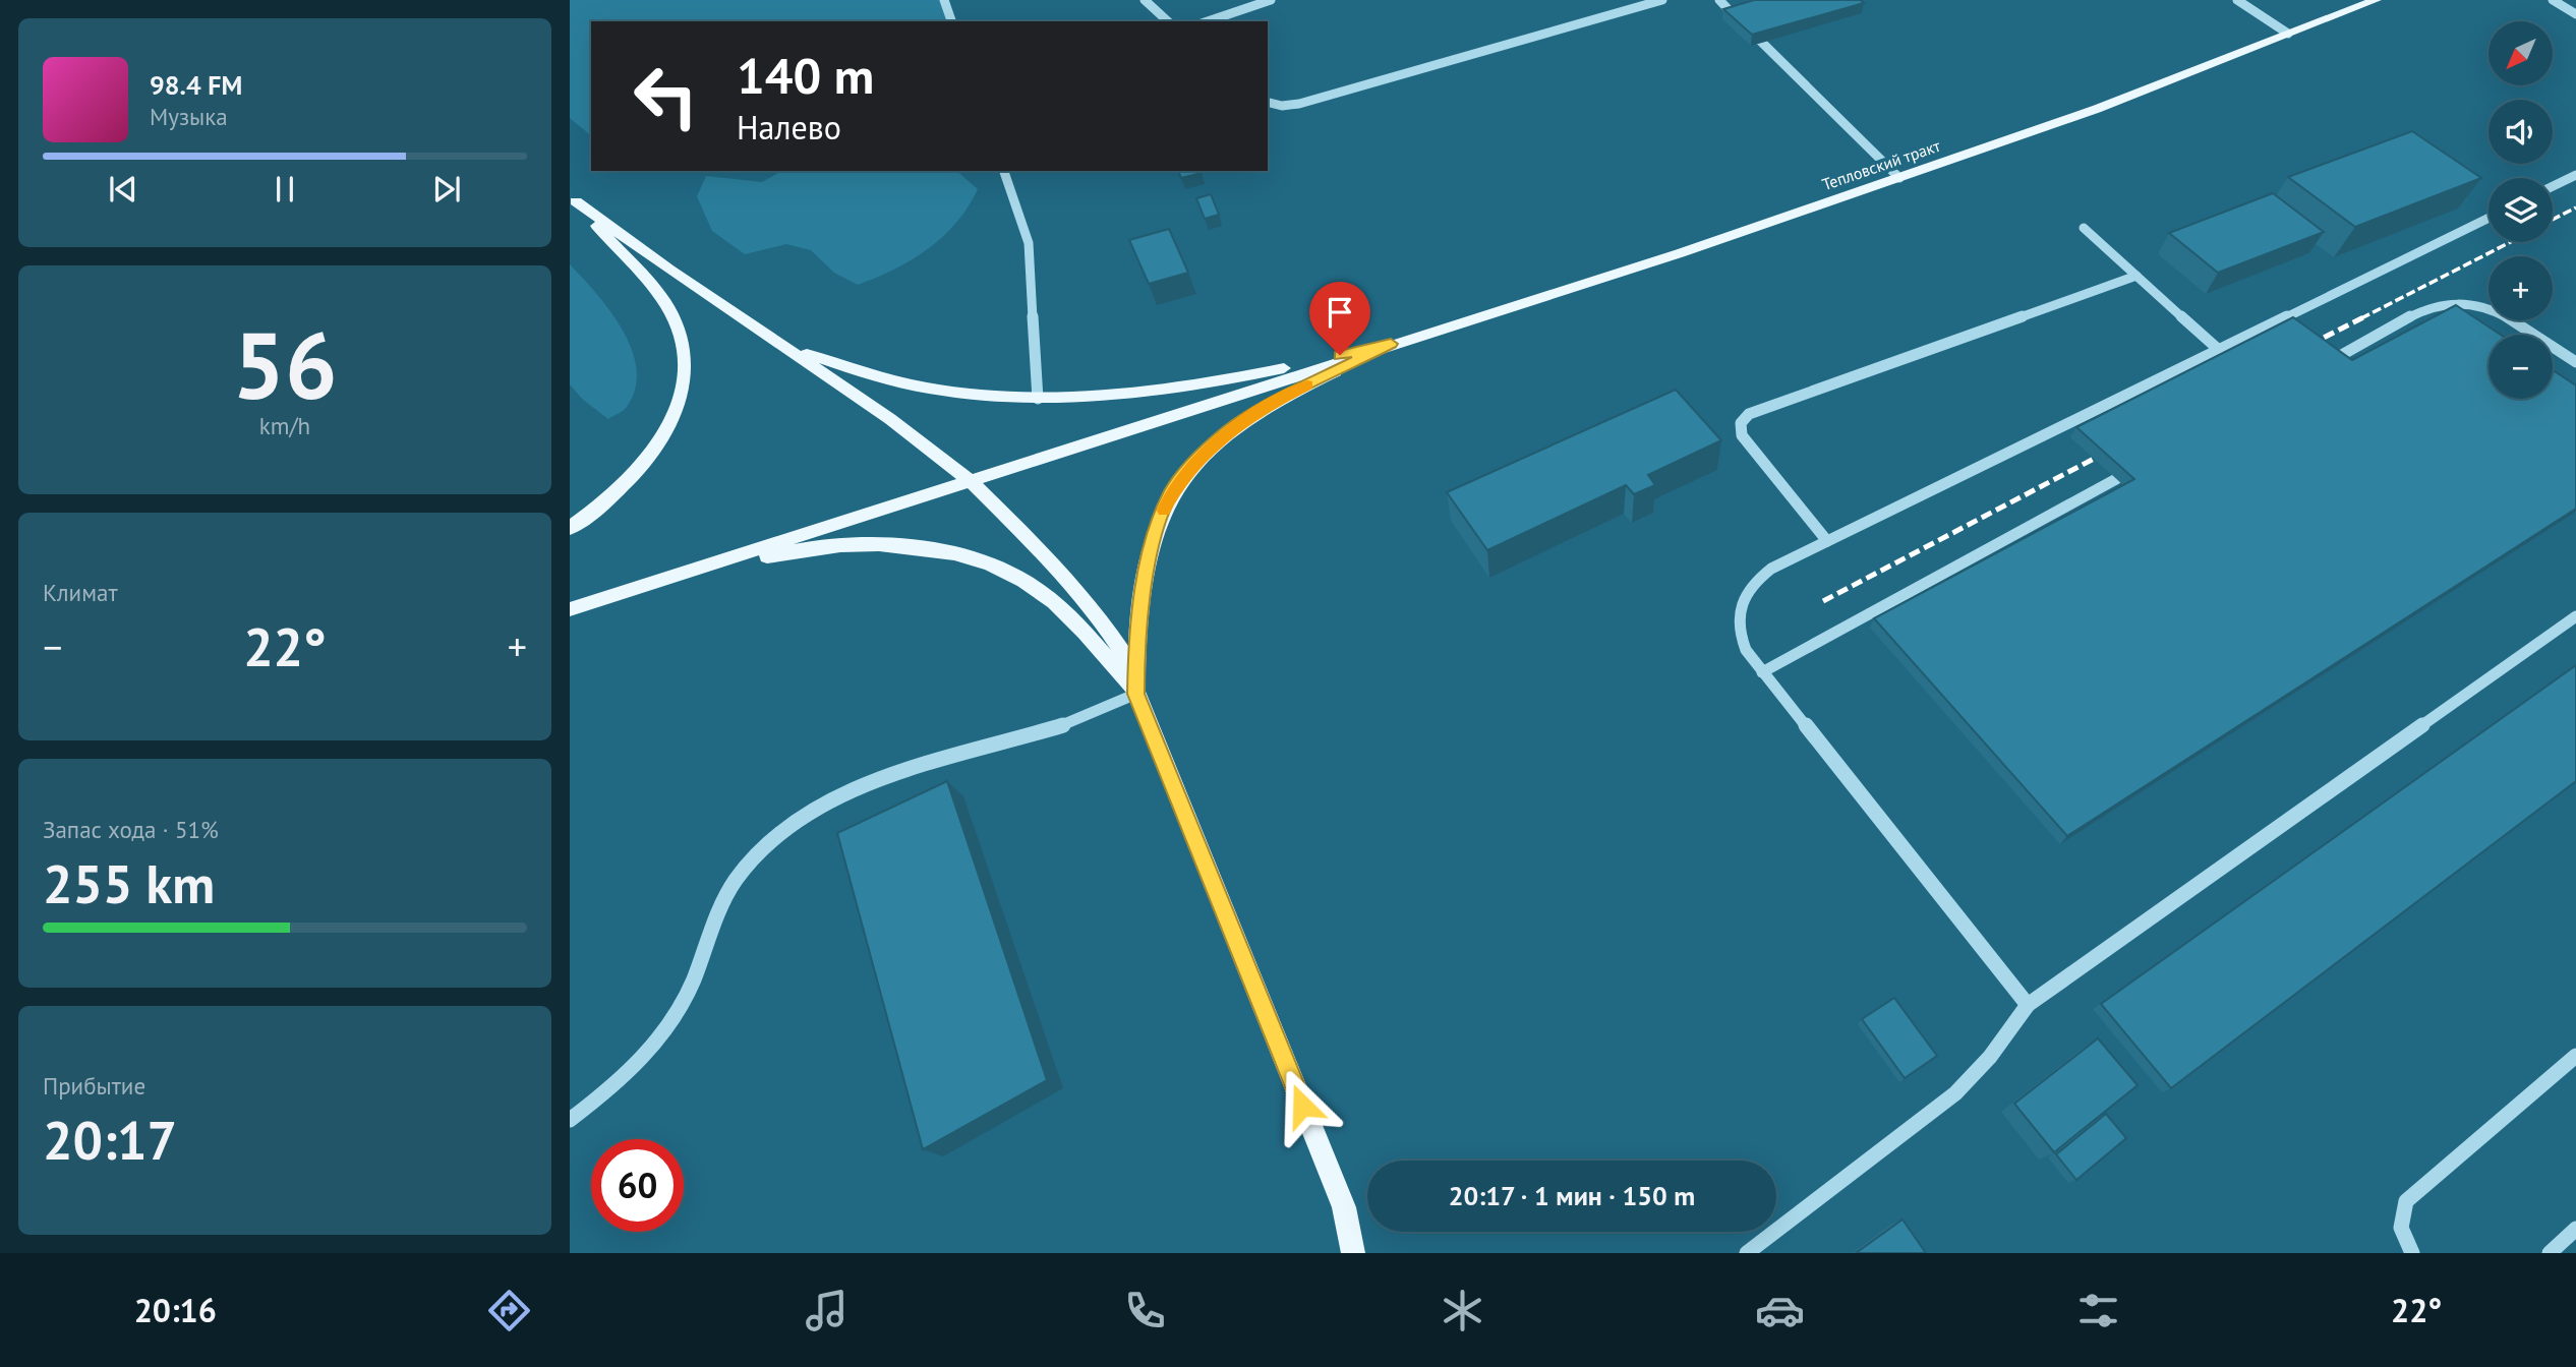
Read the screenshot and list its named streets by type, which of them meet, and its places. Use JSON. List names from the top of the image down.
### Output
{
  "streets": {
    "main road": ["Тепловский тракт"]
  },
  "north": "bottom left",
  "page": {
    "map_buttons": ["+", "−"],
    "turn": ["140 m", "Налево"],
    "song": ["98.4 FM", "Музыка"],
    "tile": [
      ["56", "km/h"],
      "Климат",
      ["Запас хода · 51%", "255 km"],
      ["Прибытие", "20:17"]
    ],
    "heat": ["−", "22°", "+"],
    "limit": "60",
    "trip": "20:17 · 1 мин · 150 m",
    "tabs": ["20:16", "22°"]
  }
}
